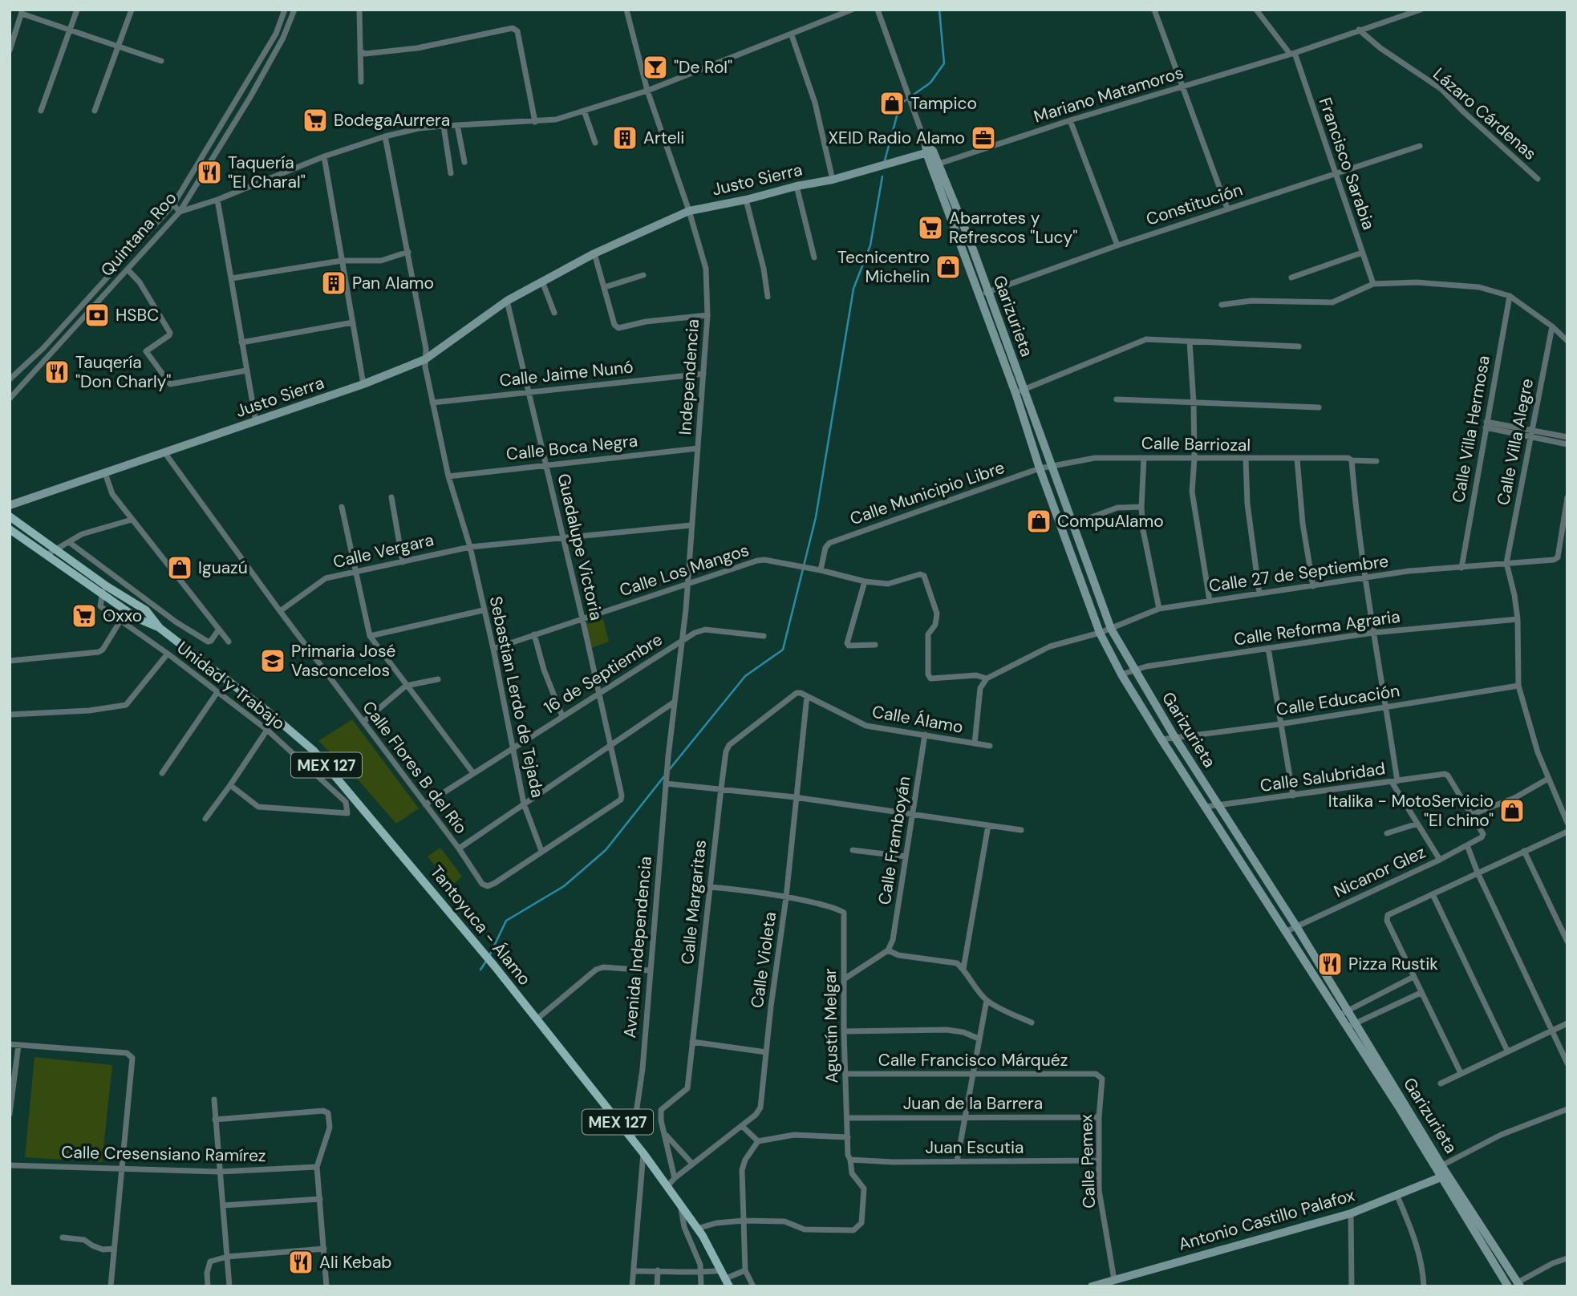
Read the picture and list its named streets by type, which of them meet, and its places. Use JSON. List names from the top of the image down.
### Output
{
  "streets": {
    "main road": [
      "Justo Sierra",
      "Garizurieta",
      "MEX 127",
      "Tantoyuca - Álamo",
      "Antonio Castillo Palafox"
    ],
    "street": [
      "Mariano Matamoros",
      "Lázaro Cárdenas",
      "Francisco Sarabia",
      "Constitución",
      "Quintana Roo",
      "Calle Jaime Nunó",
      "Independencia",
      "Calle Villa Hermosa",
      "Calle Villa Alegre",
      "Calle Barriozal",
      "Calle Boca Negra",
      "Calle Municipio Libre",
      "Guadalupe Victoria",
      "Calle Vergara",
      "Calle Los Mangos",
      "Calle 27 de Septiembre",
      "Calle Reforma Agraria",
      "16 de Septiembre",
      "Unidad y Trabajo",
      "Sebastian Lerdo de Tejada",
      "Calle Educación",
      "Calle Álamo",
      "Calle Flores B del Río",
      "Calle Salubridad",
      "Calle Framboyán",
      "Nicanor Glez",
      "Calle Margaritas",
      "Avenida Independencia",
      "Calle Violeta",
      "Agustín Melgar",
      "Calle Francisco Márquéz",
      "Juan de la Barrera",
      "Juan Escutia",
      "Calle Cresensiano Ramírez",
      "Calle Pemex"
    ]
  },
  "crossings": [
    ["Mariano Matamoros", "Lázaro Cárdenas"],
    ["Mariano Matamoros", "Francisco Sarabia"],
    ["Mariano Matamoros", "Garizurieta"],
    ["Francisco Sarabia", "Constitución"],
    ["Justo Sierra", "Garizurieta"],
    ["Justo Sierra", "Independencia"],
    ["Justo Sierra", "Guadalupe Victoria"],
    ["Justo Sierra", "Sebastian Lerdo de Tejada"],
    ["Justo Sierra", "Calle Flores B del Río"],
    ["Constitución", "Garizurieta"],
    ["Garizurieta", "Calle Barriozal"],
    ["Garizurieta", "Calle Municipio Libre"],
    ["Garizurieta", "Calle 27 de Septiembre"],
    ["Garizurieta", "Calle Reforma Agraria"],
    ["Garizurieta", "Calle Educación"],
    ["Garizurieta", "Calle Salubridad"],
    ["Garizurieta", "Nicanor Glez"],
    ["Garizurieta", "Antonio Castillo Palafox"],
    ["Calle Jaime Nunó", "Independencia"],
    ["Calle Jaime Nunó", "Guadalupe Victoria"],
    ["Calle Jaime Nunó", "Sebastian Lerdo de Tejada"],
    ["Independencia", "Calle Boca Negra"],
    ["Independencia", "Calle Vergara"],
    ["Independencia", "Calle Los Mangos"],
    ["Independencia", "16 de Septiembre"],
    ["Independencia", "Avenida Independencia"],
    ["Calle Villa Hermosa", "Calle 27 de Septiembre"],
    ["Calle Villa Alegre", "Calle 27 de Septiembre"],
    ["Calle Barriozal", "Calle Municipio Libre"],
    ["Calle Boca Negra", "Guadalupe Victoria"],
    ["Calle Boca Negra", "Sebastian Lerdo de Tejada"],
    ["Calle Municipio Libre", "Calle Los Mangos"],
    ["Guadalupe Victoria", "Calle Vergara"],
    ["Guadalupe Victoria", "Calle Los Mangos"],
    ["Guadalupe Victoria", "16 de Septiembre"],
    ["Guadalupe Victoria", "Sebastian Lerdo de Tejada"],
    ["Guadalupe Victoria", "Calle Flores B del Río"],
    ["Calle Vergara", "Sebastian Lerdo de Tejada"],
    ["Calle Vergara", "Calle Flores B del Río"],
    ["Calle Los Mangos", "Calle 27 de Septiembre"],
    ["Calle Los Mangos", "Sebastian Lerdo de Tejada"],
    ["16 de Septiembre", "Sebastian Lerdo de Tejada"],
    ["16 de Septiembre", "Calle Flores B del Río"],
    ["Unidad y Trabajo", "MEX 127"],
    ["Unidad y Trabajo", "Tantoyuca - Álamo"],
    ["Sebastian Lerdo de Tejada", "Calle Flores B del Río"],
    ["Calle Álamo", "Calle Framboyán"],
    ["Calle Álamo", "Calle Margaritas"],
    ["Calle Álamo", "Calle Violeta"],
    ["MEX 127", "Tantoyuca - Álamo"],
    ["Calle Salubridad", "Nicanor Glez"],
    ["Calle Margaritas", "Tantoyuca - Álamo"],
    ["Calle Margaritas", "Calle Violeta"],
    ["Tantoyuca - Álamo", "Avenida Independencia"],
    ["Tantoyuca - Álamo", "Calle Violeta"],
    ["Calle Violeta", "Agustín Melgar"],
    ["Agustín Melgar", "Calle Francisco Márquéz"],
    ["Agustín Melgar", "Juan de la Barrera"],
    ["Agustín Melgar", "Juan Escutia"],
    ["Calle Francisco Márquéz", "Calle Pemex"],
    ["Juan de la Barrera", "Calle Pemex"],
    ["Juan Escutia", "Calle Pemex"],
    ["Calle Pemex", "Antonio Castillo Palafox"]
  ],
  "places": {
    "bar": ["\"De Rol\""],
    "shop": [
      "Tampico",
      "Tecnicentro Michelin",
      "CompuAlamo",
      "Iguazú",
      "Italika - MotoServicio \"El chino\""
    ],
    "supermarket": ["BodegaAurrera", "Abarrotes y Refrescos \"Lucy\"", "Oxxo"],
    "building": ["Arteli", "Pan Alamo"],
    "office": ["XEID Radio Alamo"],
    "restaurant": [
      "Taquería \"El Charal\"",
      "Tauqería \"Don Charly\"",
      "Pizza Rustik",
      "Ali Kebab"
    ],
    "bank": ["HSBC"],
    "school or university": ["Primaria José Vasconcelos"]
  }
}
